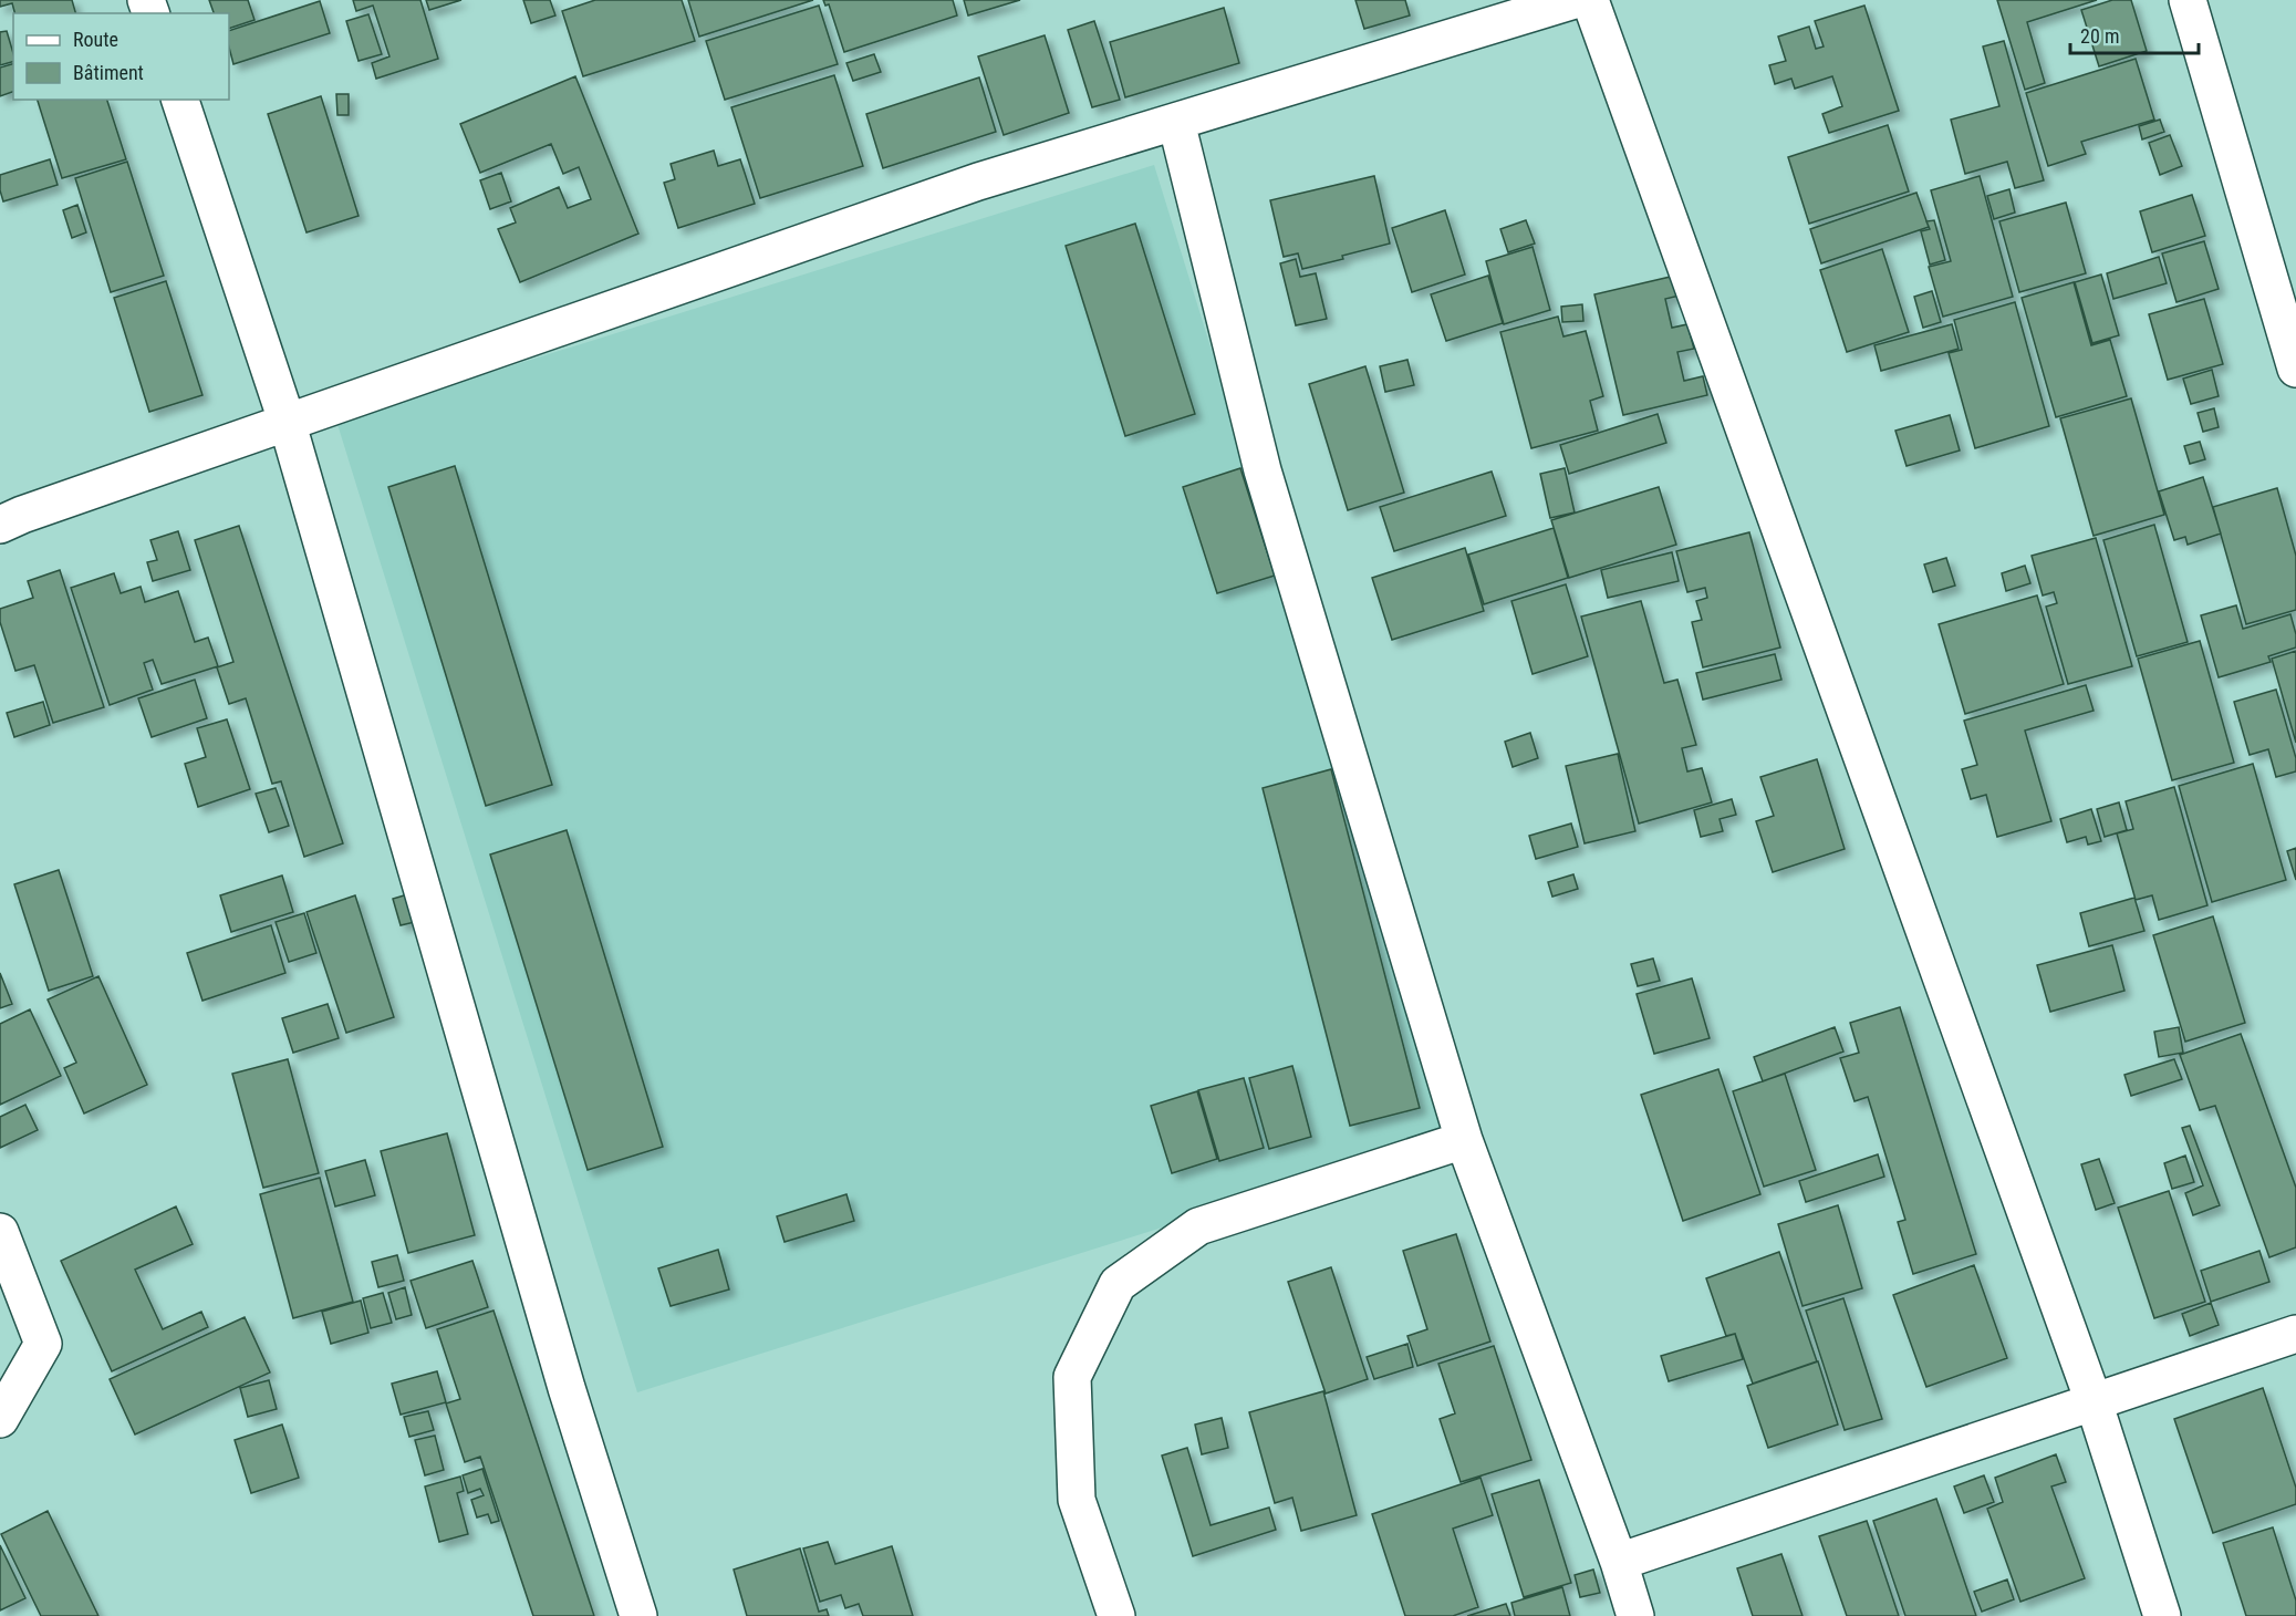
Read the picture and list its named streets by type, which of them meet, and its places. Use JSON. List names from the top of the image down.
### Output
{
  "legend": ["Route", "Bâtiment"],
  "scale_bar": "20 m"
}
